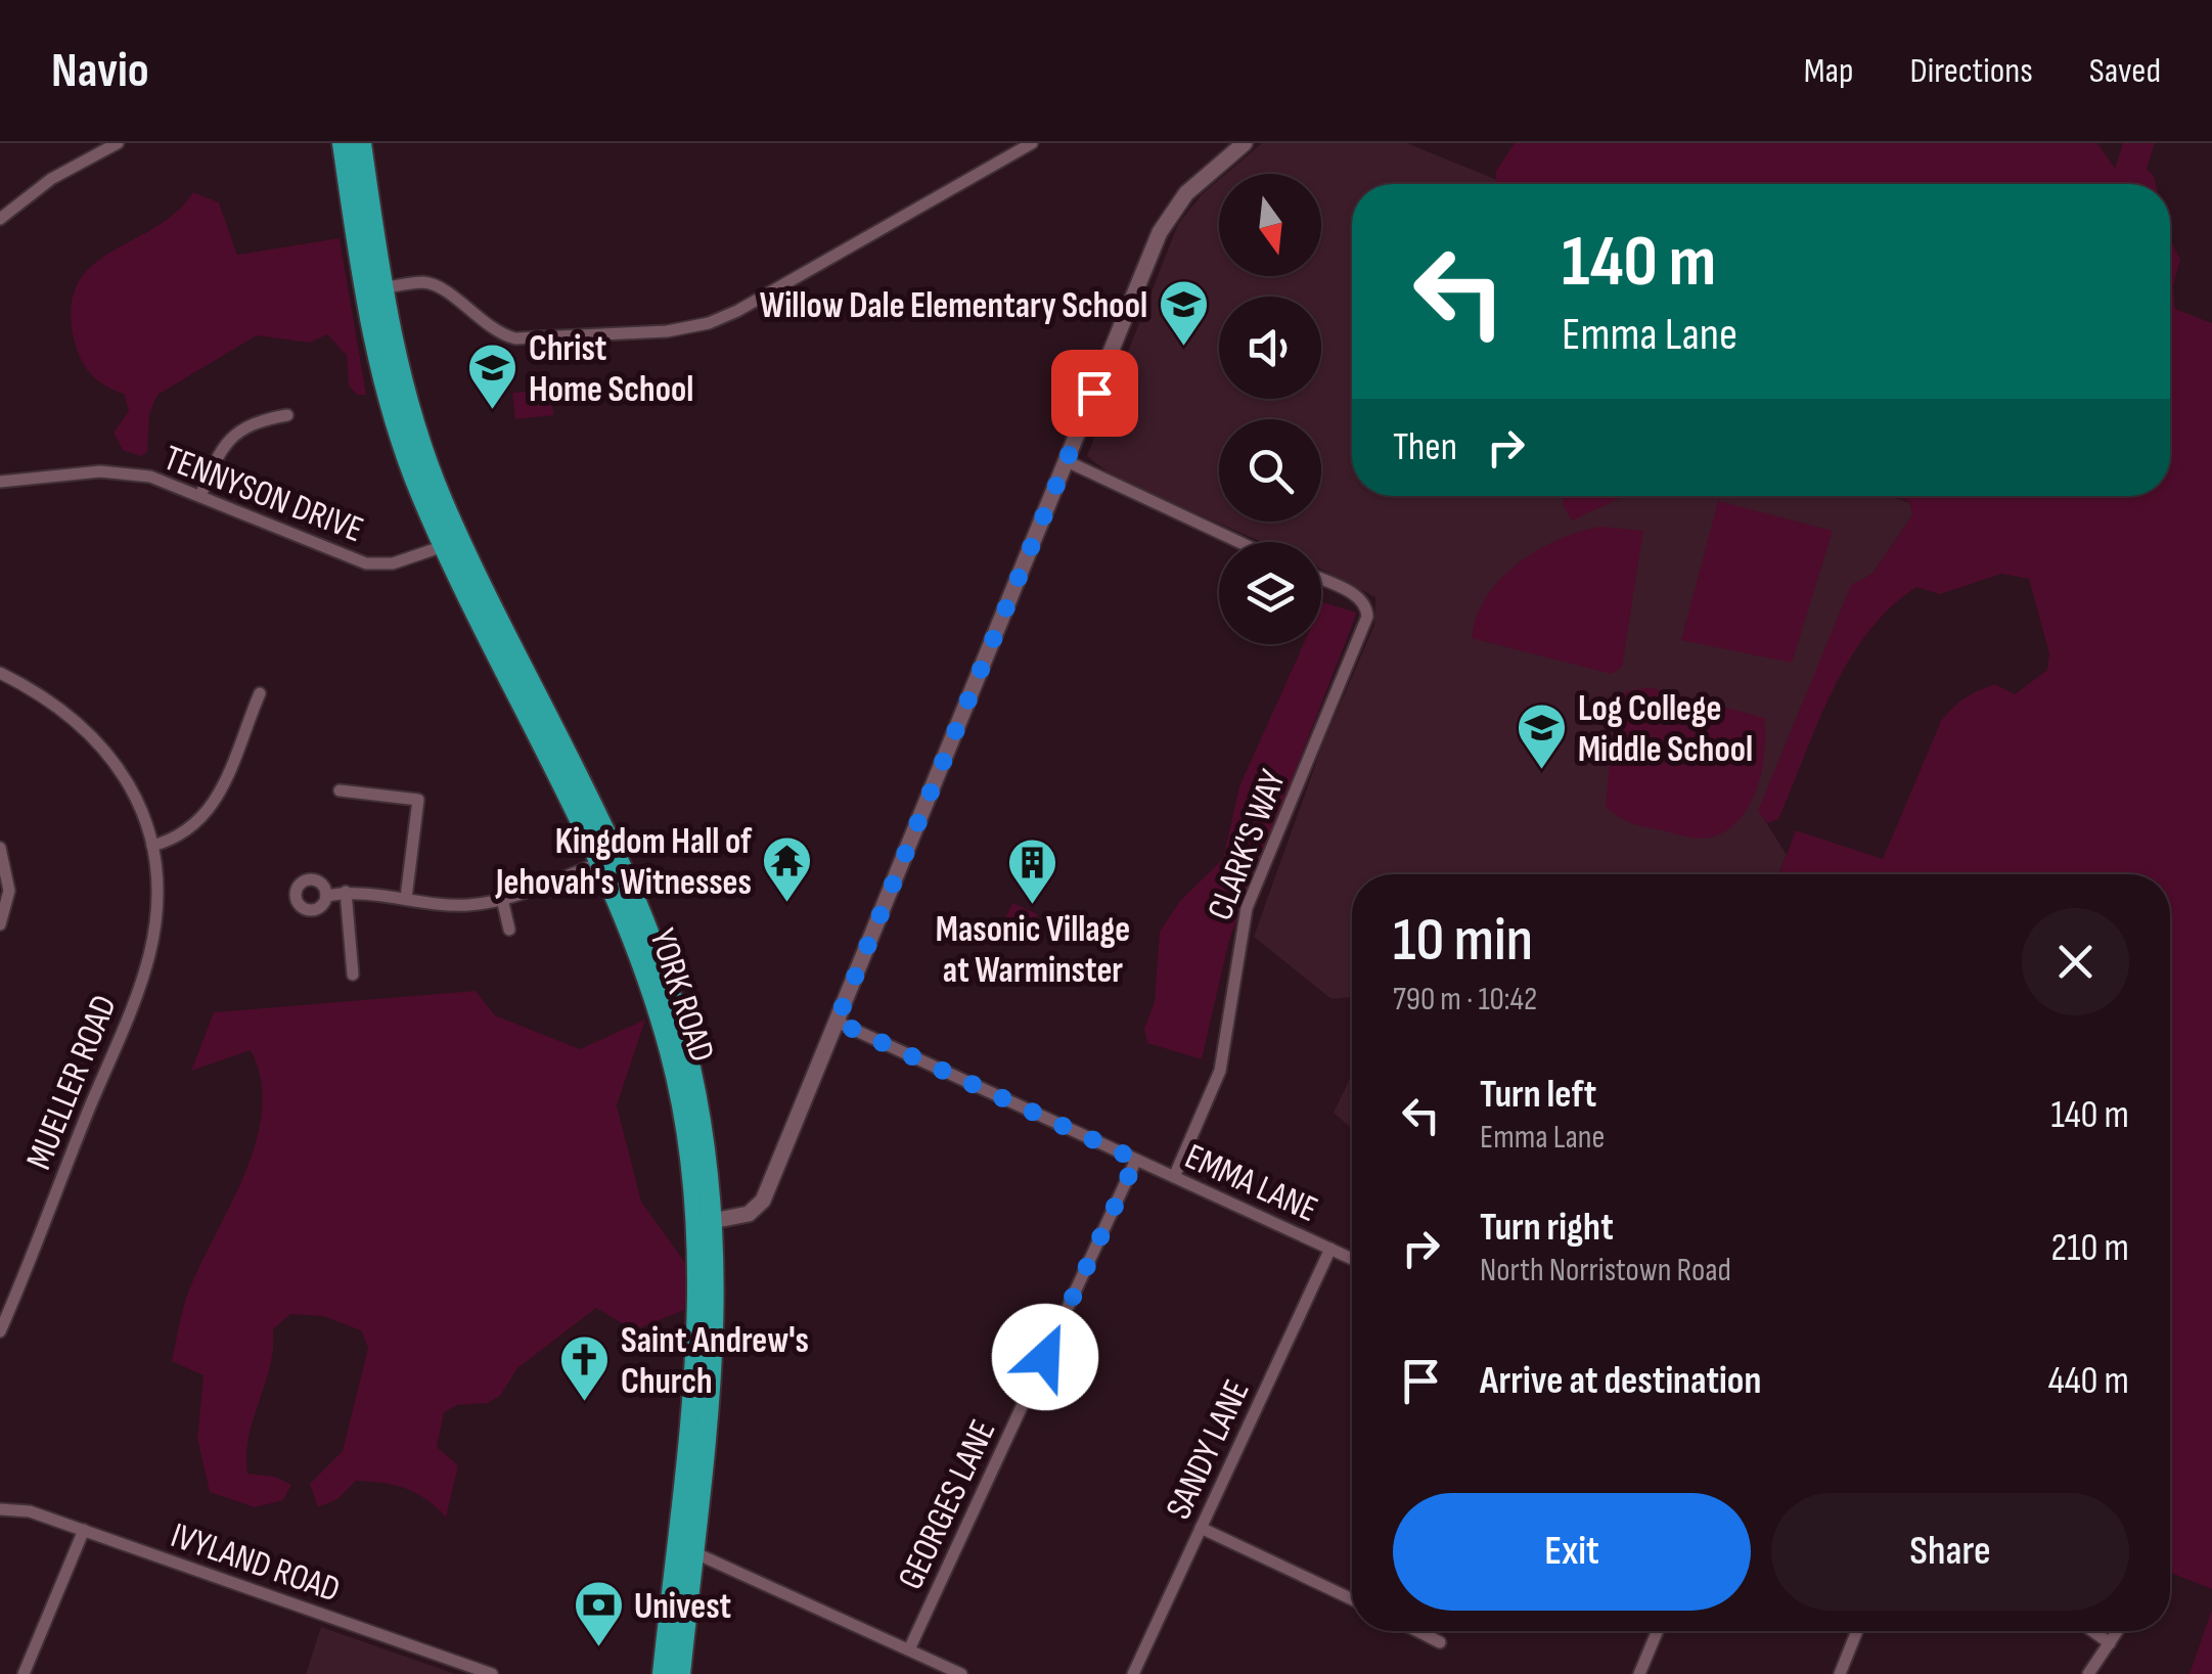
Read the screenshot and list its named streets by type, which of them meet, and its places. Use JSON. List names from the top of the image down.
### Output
{
  "streets": {
    "highway": ["YORK ROAD"],
    "street": [
      "TENNYSON DRIVE",
      "CLARK'S WAY",
      "MUELLER ROAD",
      "EMMA LANE",
      "SANDY LANE",
      "GEORGES LANE",
      "IVYLAND ROAD"
    ]
  },
  "crossings": [
    ["TENNYSON DRIVE", "YORK ROAD"],
    ["CLARK'S WAY", "EMMA LANE"],
    ["EMMA LANE", "SANDY LANE"],
    ["EMMA LANE", "GEORGES LANE"]
  ],
  "places": {
    "school or university": ["Willow Dale Elementary School", "Christ Home School", "Log College Middle School"],
    "temple": ["Kingdom Hall of Jehovah's Witnesses"],
    "building": ["Masonic Village at Warminster"],
    "church": ["Saint Andrew's Church"],
    "bank": ["Univest"]
  },
  "north": "bottom",
  "page": {
    "header": "Navio",
    "nav": ["Map", "Directions", "Saved"],
    "turn": ["140 m", "Emma Lane"],
    "then": "Then",
    "heading": ["10 min", "790 m · 10:42"],
    "list": [
      {
        "name": "Turn left",
        "note": "Emma Lane",
        "value": "140 m"
      },
      {
        "name": "Turn right",
        "note": "North Norristown Road",
        "value": "210 m"
      },
      {
        "name": "Arrive at destination",
        "value": "440 m"
      }
    ],
    "buttons": ["Exit", "Share"]
  }
}
